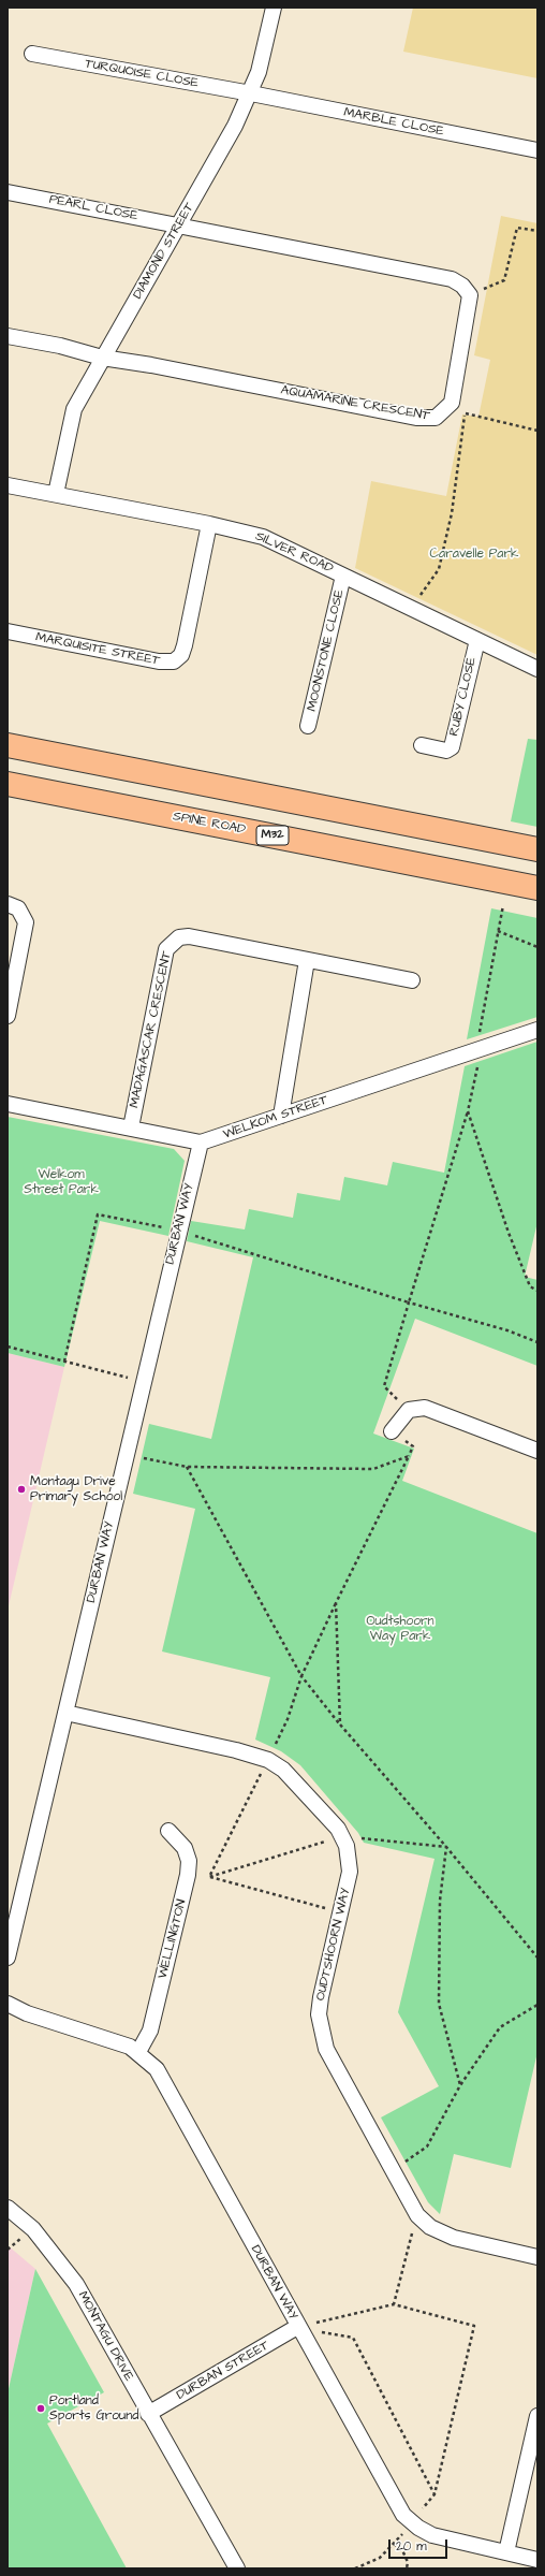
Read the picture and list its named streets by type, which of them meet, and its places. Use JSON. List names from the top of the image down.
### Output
{
  "streets": {
    "main road": ["SPINE ROAD", "M32"],
    "street": [
      "TURQUOISE CLOSE",
      "MARBLE CLOSE",
      "PEARL CLOSE",
      "DIAMOND STREET",
      "AQUAMARINE CRESCENT",
      "SILVER ROAD",
      "MARQUISITE STREET",
      "MOONSTONE CLOSE",
      "RUBY CLOSE",
      "MADAGASCAR CRESCENT",
      "WELKOM STREET",
      "DURBAN WAY",
      "WELLINGTON",
      "OUDTSHOORN WAY",
      "MONTAGU DRIVE",
      "DURBAN STREET"
    ]
  },
  "crossings": [
    ["TURQUOISE CLOSE", "MARBLE CLOSE"],
    ["TURQUOISE CLOSE", "DIAMOND STREET"],
    ["MARBLE CLOSE", "DIAMOND STREET"],
    ["PEARL CLOSE", "DIAMOND STREET"],
    ["DIAMOND STREET", "AQUAMARINE CRESCENT"],
    ["DIAMOND STREET", "SILVER ROAD"],
    ["SILVER ROAD", "MARQUISITE STREET"],
    ["SILVER ROAD", "MOONSTONE CLOSE"],
    ["SILVER ROAD", "RUBY CLOSE"],
    ["WELKOM STREET", "DURBAN WAY"],
    ["DURBAN WAY", "WELLINGTON"],
    ["DURBAN WAY", "OUDTSHOORN WAY"],
    ["DURBAN WAY", "DURBAN STREET"],
    ["MONTAGU DRIVE", "DURBAN STREET"]
  ],
  "parks": ["Caravelle Park", "Welkom Street Park", "Oudtshoorn Way Park"],
  "places": ["Montagu Drive Primary School", "Portland Sports Ground"],
  "scale_bar": "20 m"
}
